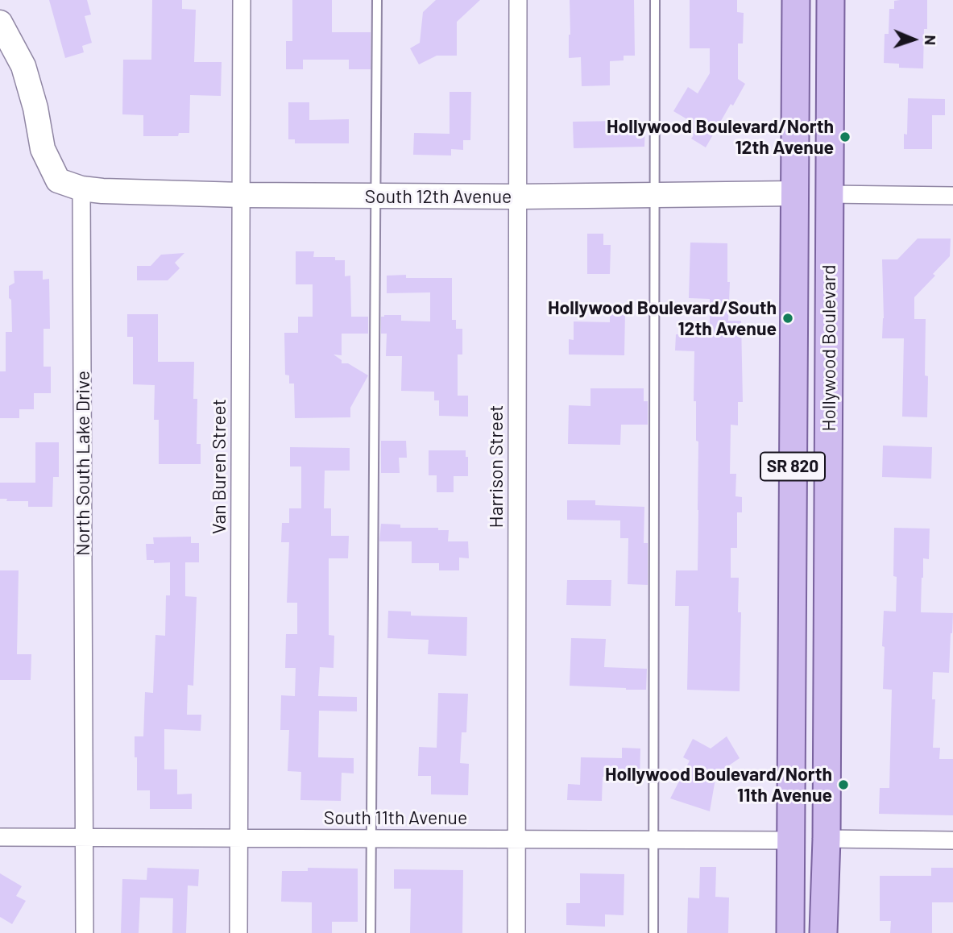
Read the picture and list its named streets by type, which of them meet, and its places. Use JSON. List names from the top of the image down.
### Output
{
  "streets": {
    "main road": ["Hollywood Boulevard", "SR 820"],
    "street": [
      "South 12th Avenue",
      "North South Lake Drive",
      "Van Buren Street",
      "Harrison Street",
      "South 11th Avenue"
    ]
  },
  "crossings": [
    ["South 12th Avenue", "Hollywood Boulevard"],
    ["South 12th Avenue", "North South Lake Drive"],
    ["South 12th Avenue", "Van Buren Street"],
    ["South 12th Avenue", "Harrison Street"],
    ["Hollywood Boulevard", "South 11th Avenue"],
    ["North South Lake Drive", "South 11th Avenue"],
    ["Van Buren Street", "South 11th Avenue"],
    ["Harrison Street", "South 11th Avenue"]
  ],
  "places": ["Hollywood Boulevard/North 12th Avenue", "Hollywood Boulevard/South 12th Avenue", "Hollywood Boulevard/North 11th Avenue"],
  "north": "right"
}
